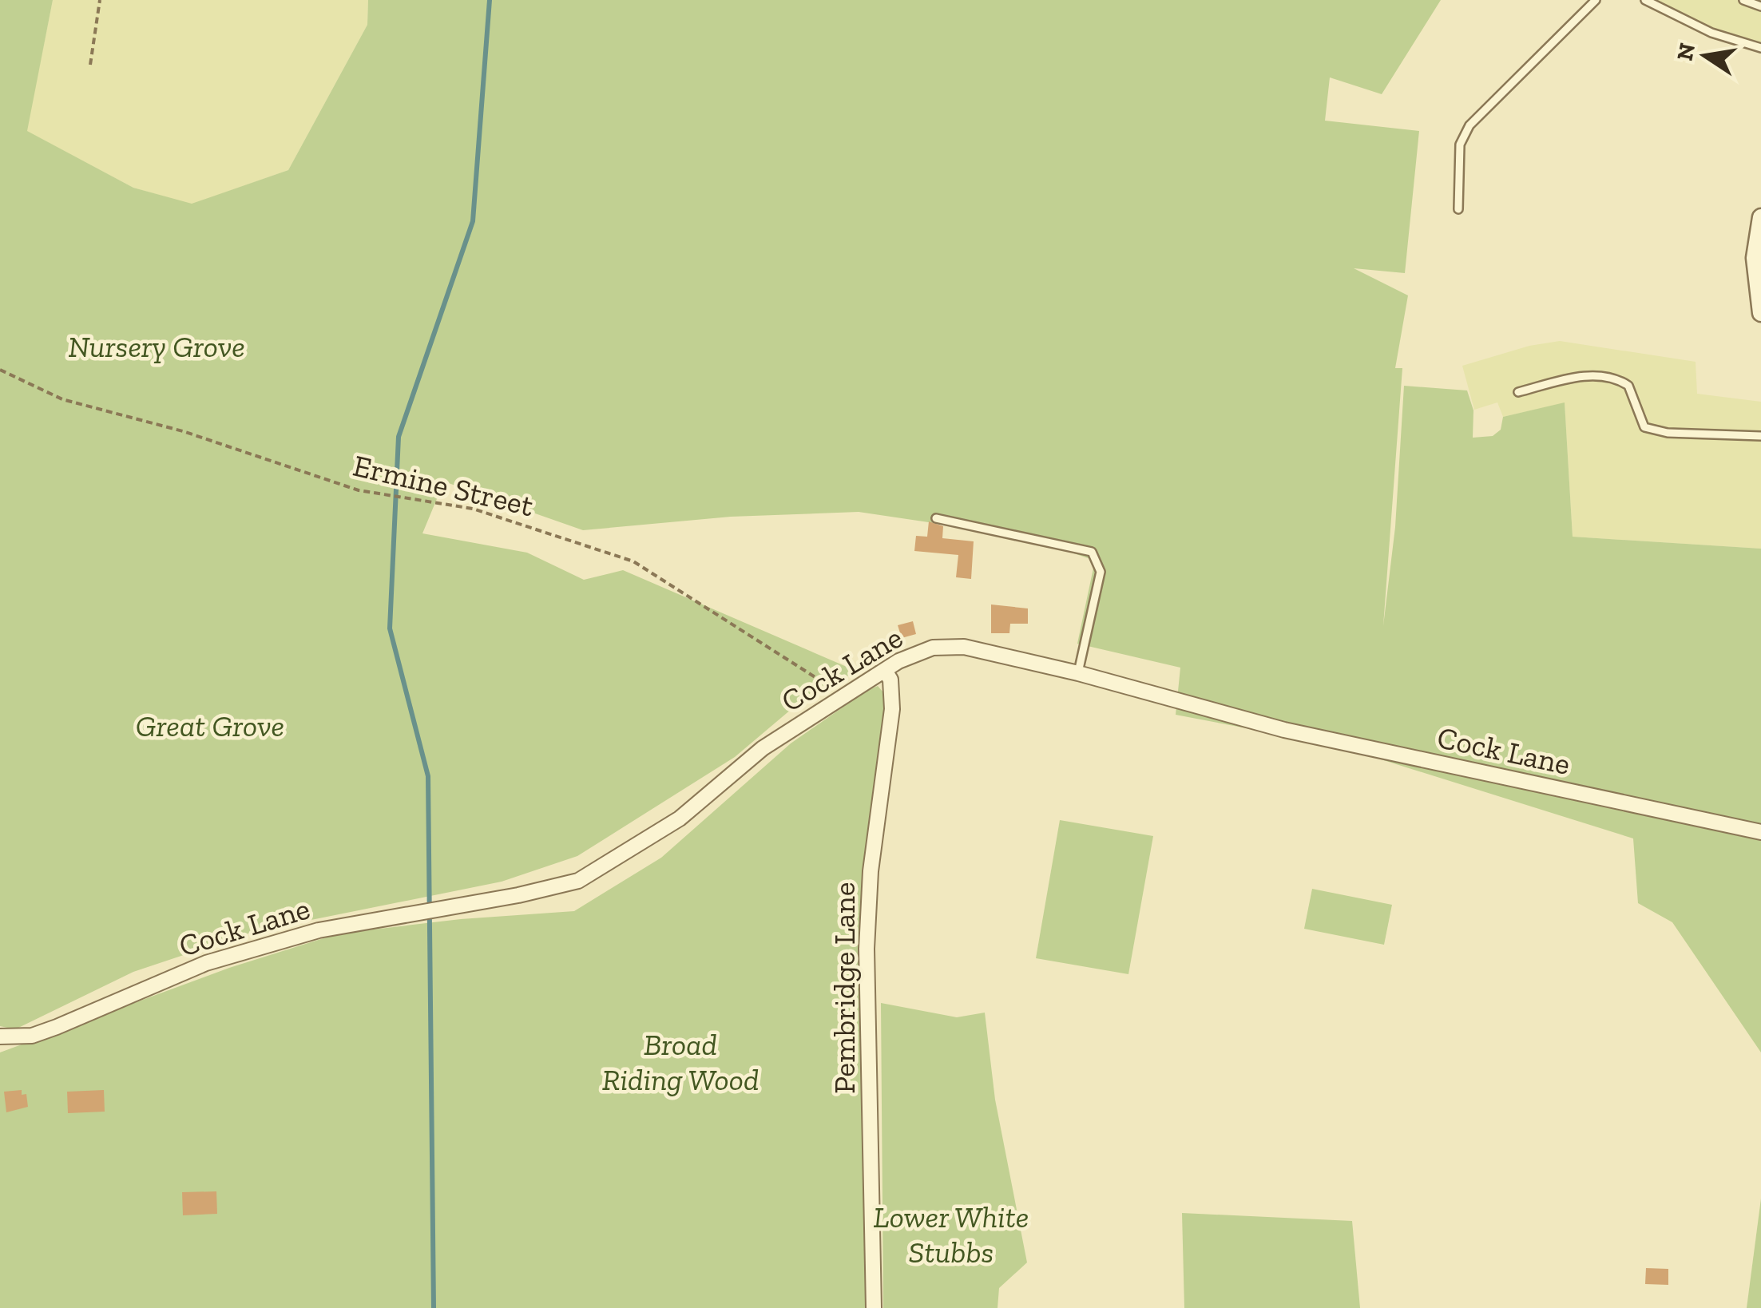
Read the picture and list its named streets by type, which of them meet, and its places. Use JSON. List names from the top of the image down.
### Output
{
  "streets": {
    "street": ["Cock Lane", "Pembridge Lane"],
    "path": ["Ermine Street"]
  },
  "crossings": [
    ["Ermine Street", "Cock Lane"],
    ["Cock Lane", "Pembridge Lane"]
  ],
  "parks": [
    "Nursery Grove",
    "Great Grove",
    "Broad Riding Wood",
    "Lower White Stubbs"
  ],
  "north": "left"
}
